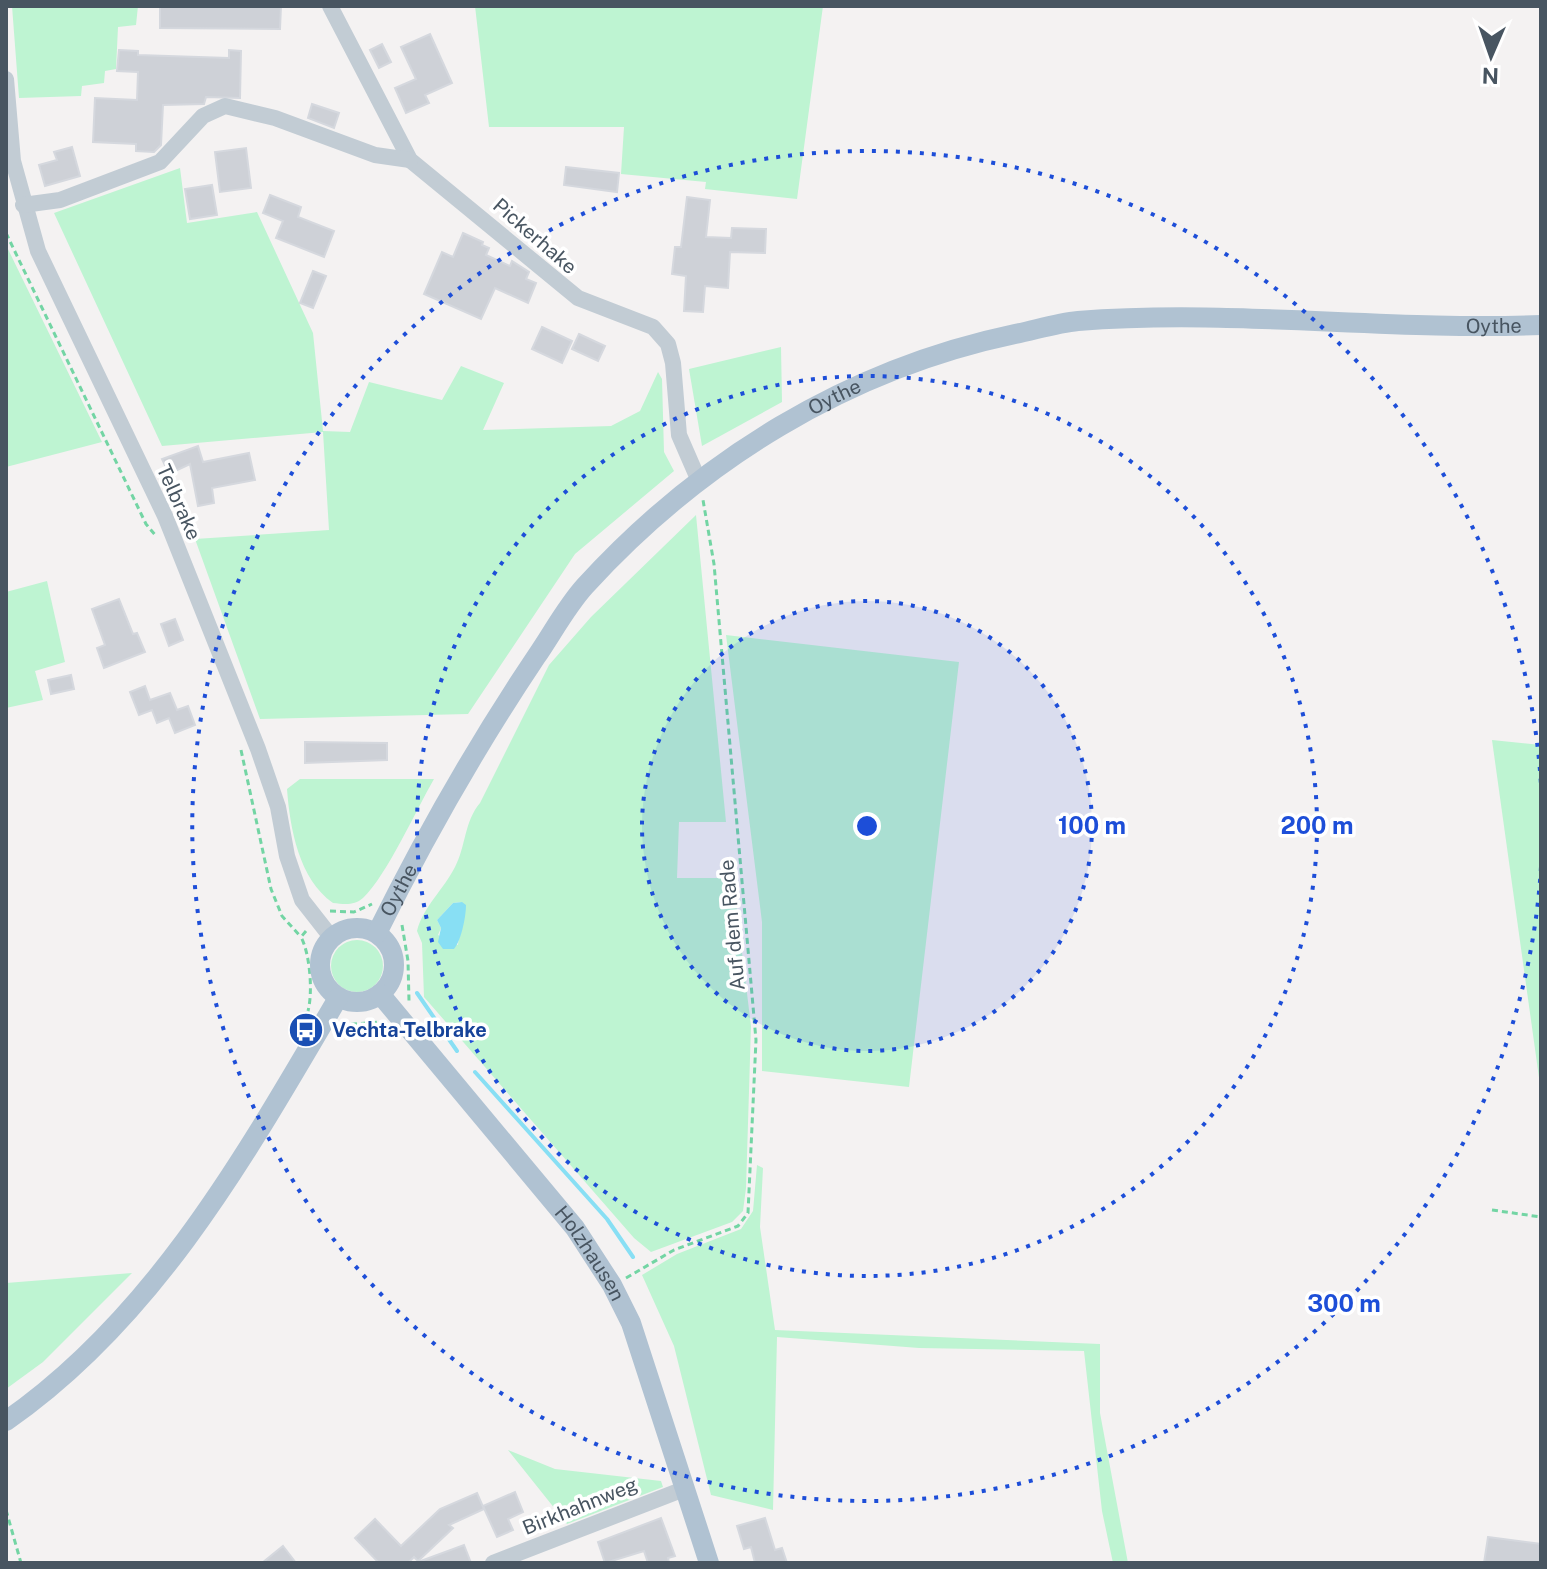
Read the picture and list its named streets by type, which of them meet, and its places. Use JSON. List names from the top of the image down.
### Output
{
  "streets": {
    "main road": ["Oythe", "Holzhausen"],
    "street": ["Pickerhake", "Telbrake", "Birkhahnweg"],
    "path": ["Auf dem Rade"]
  },
  "crossings": [
    ["Pickerhake", "Oythe"],
    ["Pickerhake", "Auf dem Rade"],
    ["Oythe", "Telbrake"],
    ["Oythe", "Auf dem Rade"],
    ["Oythe", "Holzhausen"],
    ["Telbrake", "Holzhausen"],
    ["Auf dem Rade", "Holzhausen"],
    ["Holzhausen", "Birkhahnweg"]
  ],
  "places": {
    "bus stop": ["Vechta-Telbrake"]
  },
  "north": "bottom",
  "rings": ["100 m", "200 m", "300 m"]
}
